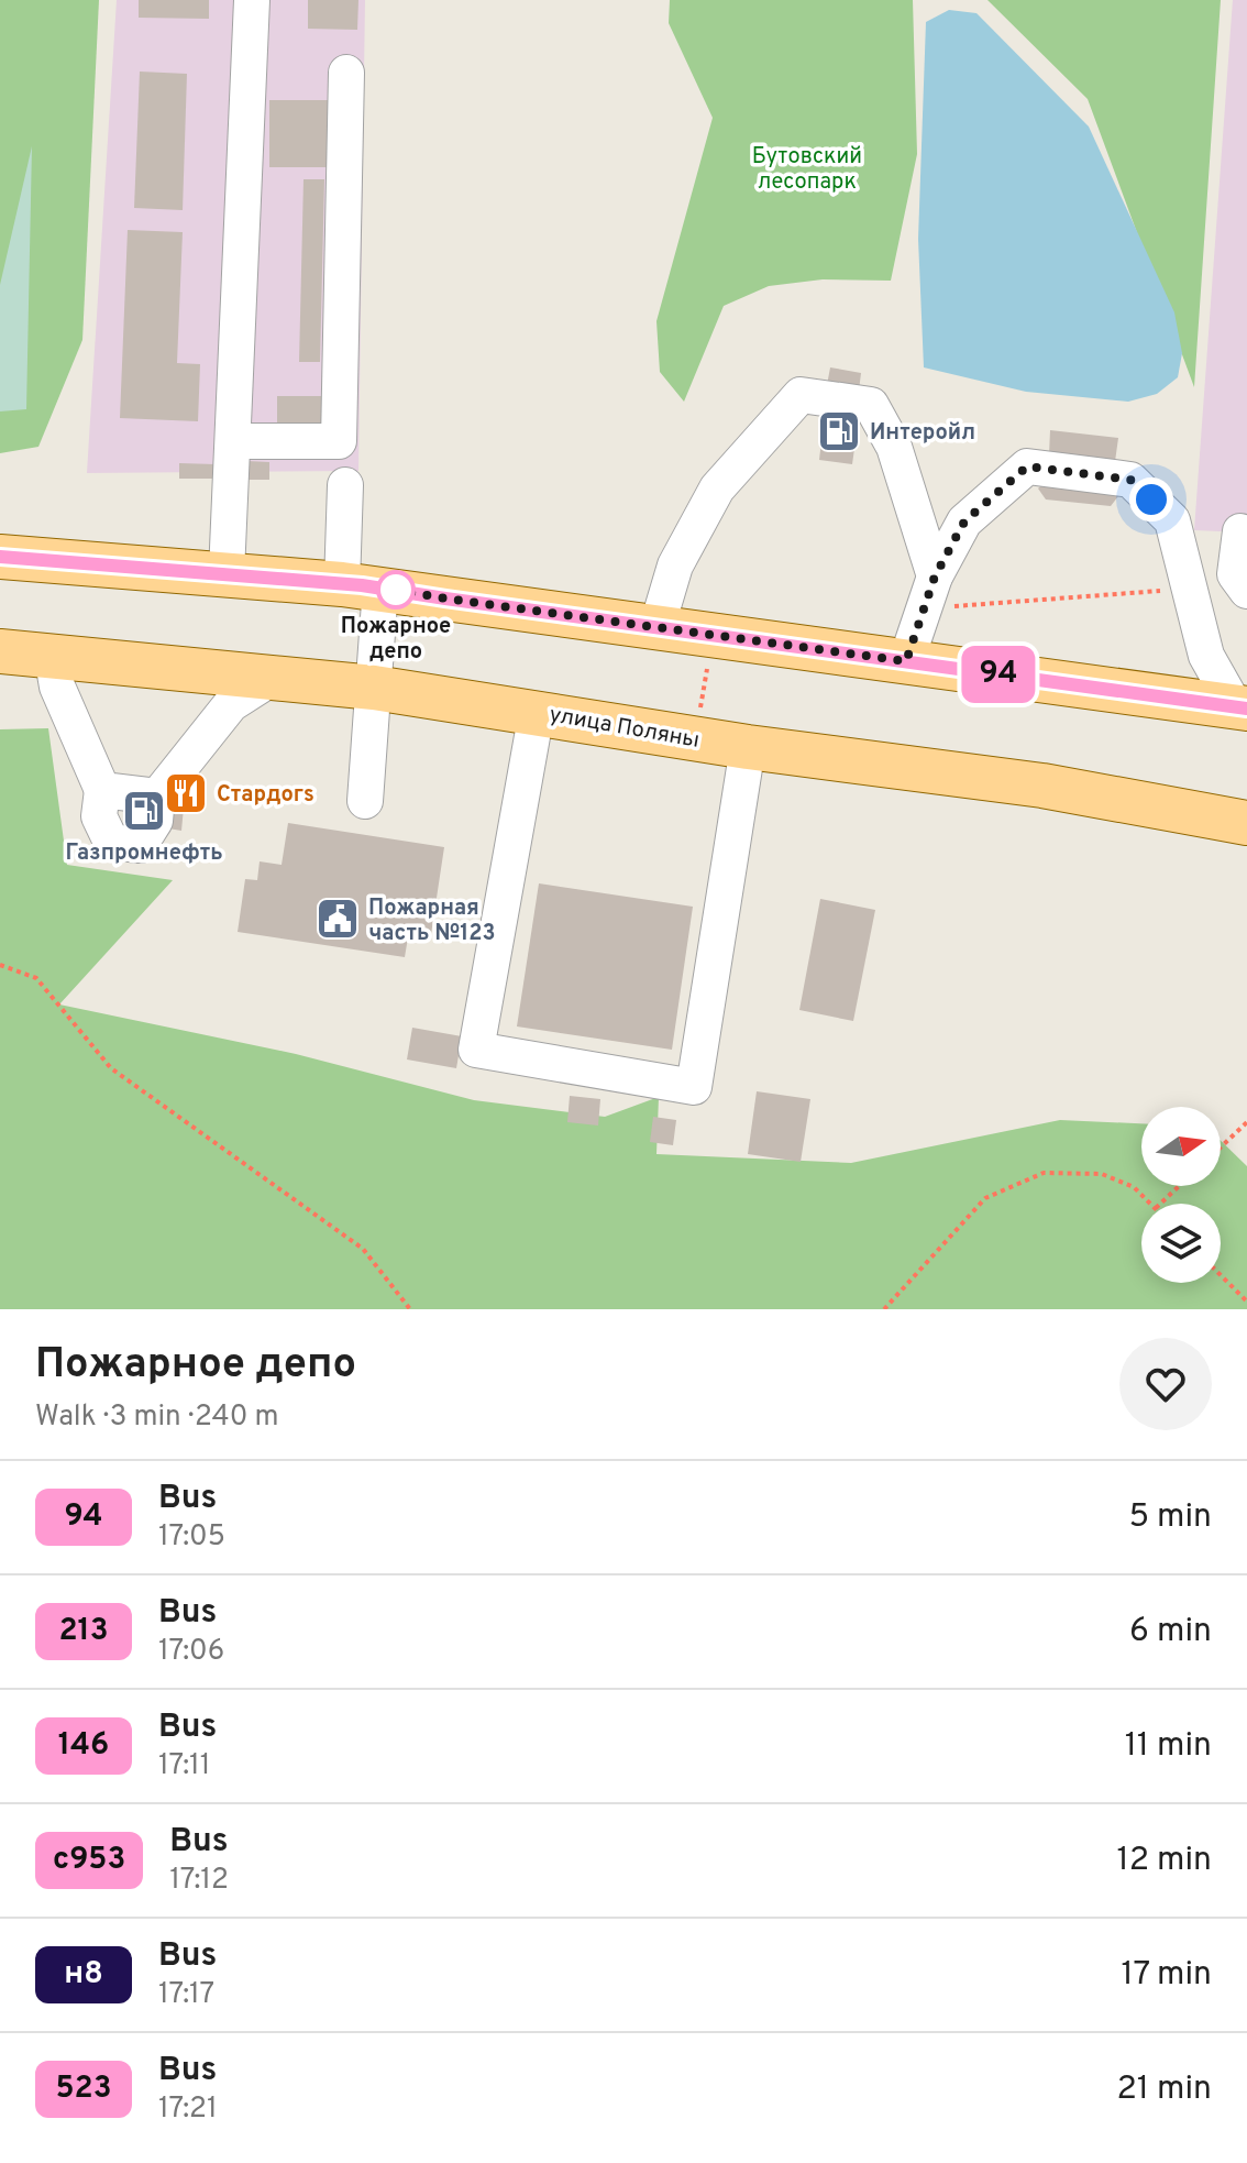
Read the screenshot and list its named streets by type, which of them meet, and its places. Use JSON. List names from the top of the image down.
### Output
{
  "streets": {
    "main road": ["улица Поляны"]
  },
  "parks": ["Бутовский лесопарк"],
  "places": {
    "fuel station": ["Интеройл", "Газпромнефть"],
    "other": ["Пожарное депо"],
    "restaurant": ["Стардогs"],
    "public building": ["Пожарная часть №123"]
  },
  "lines": ["bus line 94"],
  "north": "right",
  "page": {
    "on_map": "94",
    "heading": ["Пожарное депо", "Walk · 3 min · 240 m"],
    "list": [
      {
        "mark": "94",
        "name": "Bus",
        "note": "17:05",
        "value": "5 min"
      },
      {
        "mark": "213",
        "name": "Bus",
        "note": "17:06",
        "value": "6 min"
      },
      {
        "mark": "146",
        "name": "Bus",
        "note": "17:11",
        "value": "11 min"
      },
      {
        "mark": "с953",
        "name": "Bus",
        "note": "17:12",
        "value": "12 min"
      },
      {
        "mark": "н8",
        "name": "Bus",
        "note": "17:17",
        "value": "17 min"
      },
      {
        "mark": "523",
        "name": "Bus",
        "note": "17:21",
        "value": "21 min"
      }
    ]
  }
}
